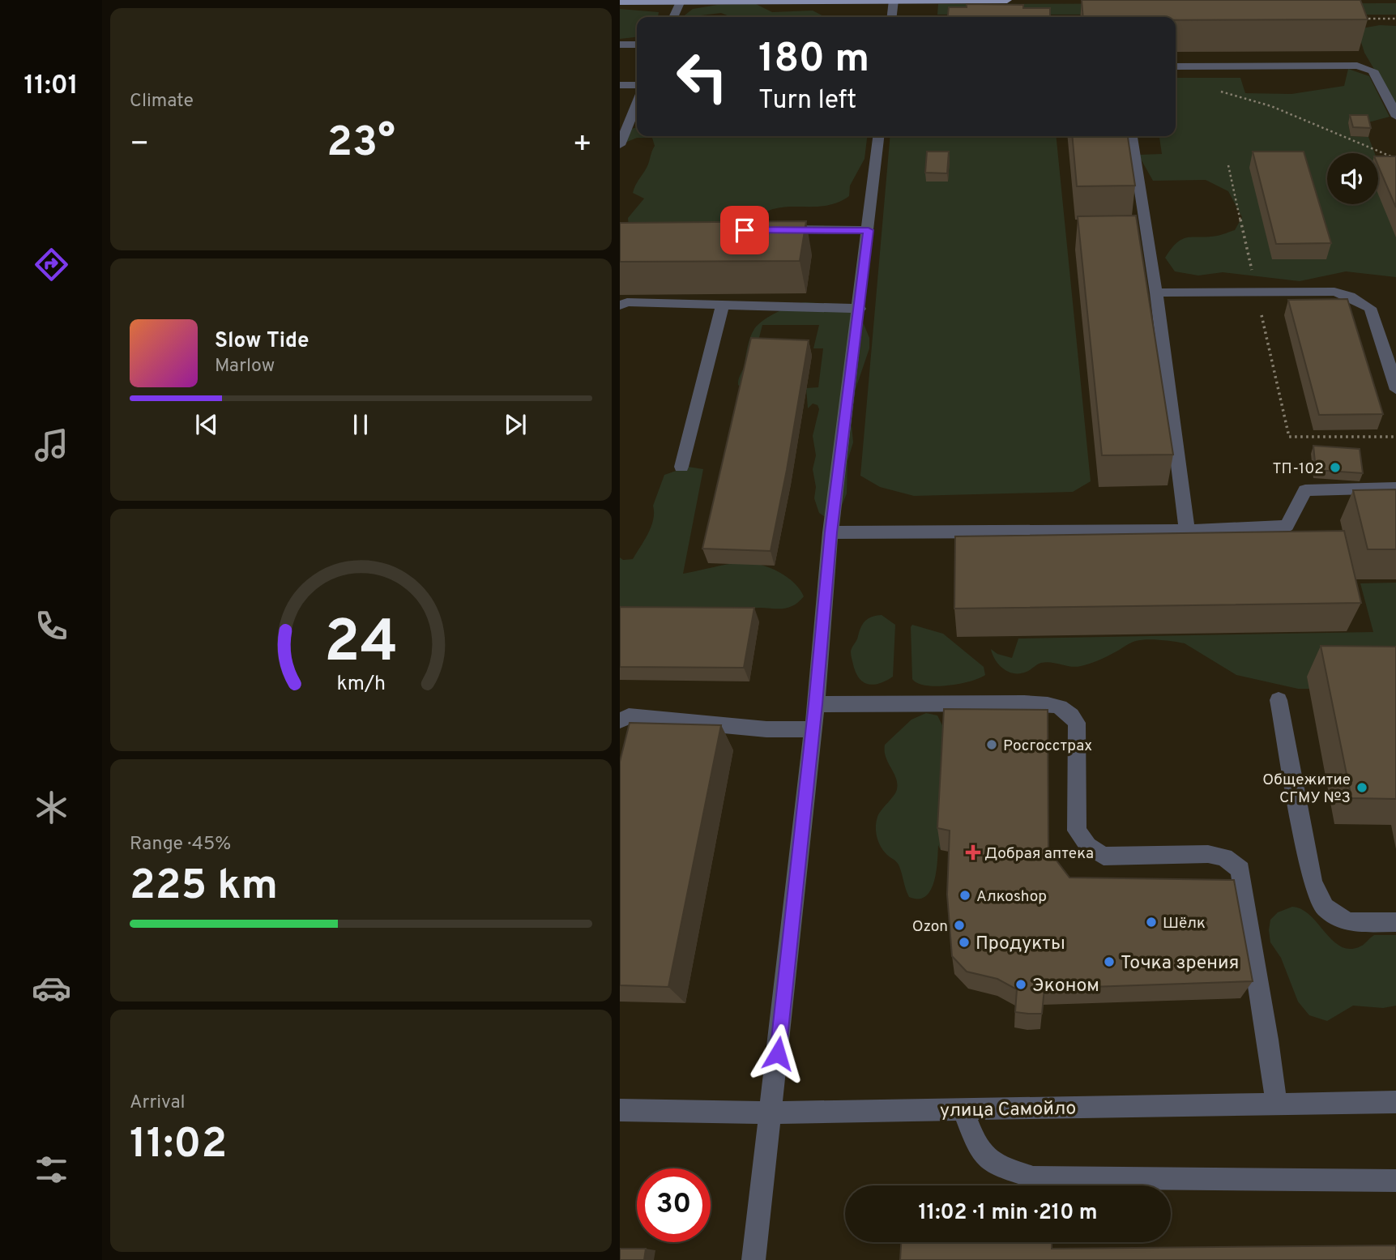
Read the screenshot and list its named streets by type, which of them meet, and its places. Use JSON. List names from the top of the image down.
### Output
{
  "streets": {
    "street": ["улица Самойло"]
  },
  "places": {
    "other": [
      "ТП-102",
      "Росгосстрах",
      "Общежитие СГМУ №3",
      "Алкоshop",
      "Шёлк",
      "Ozon",
      "Продукты",
      "Точка зрения",
      "Эконом"
    ],
    "health": ["Добрая аптека"]
  },
  "page": {
    "tabs": "11:01",
    "tile": [
      "Climate",
      ["Range · 45%", "225 km"],
      ["Arrival", "11:02"]
    ],
    "turn": ["180 m", "Turn left"],
    "heat": ["−", "23°", "+"],
    "song": ["Slow Tide", "Marlow"],
    "limit": "30",
    "trip": "11:02 · 1 min · 210 m",
    "gauge": ["24", "km/h"]
  }
}
